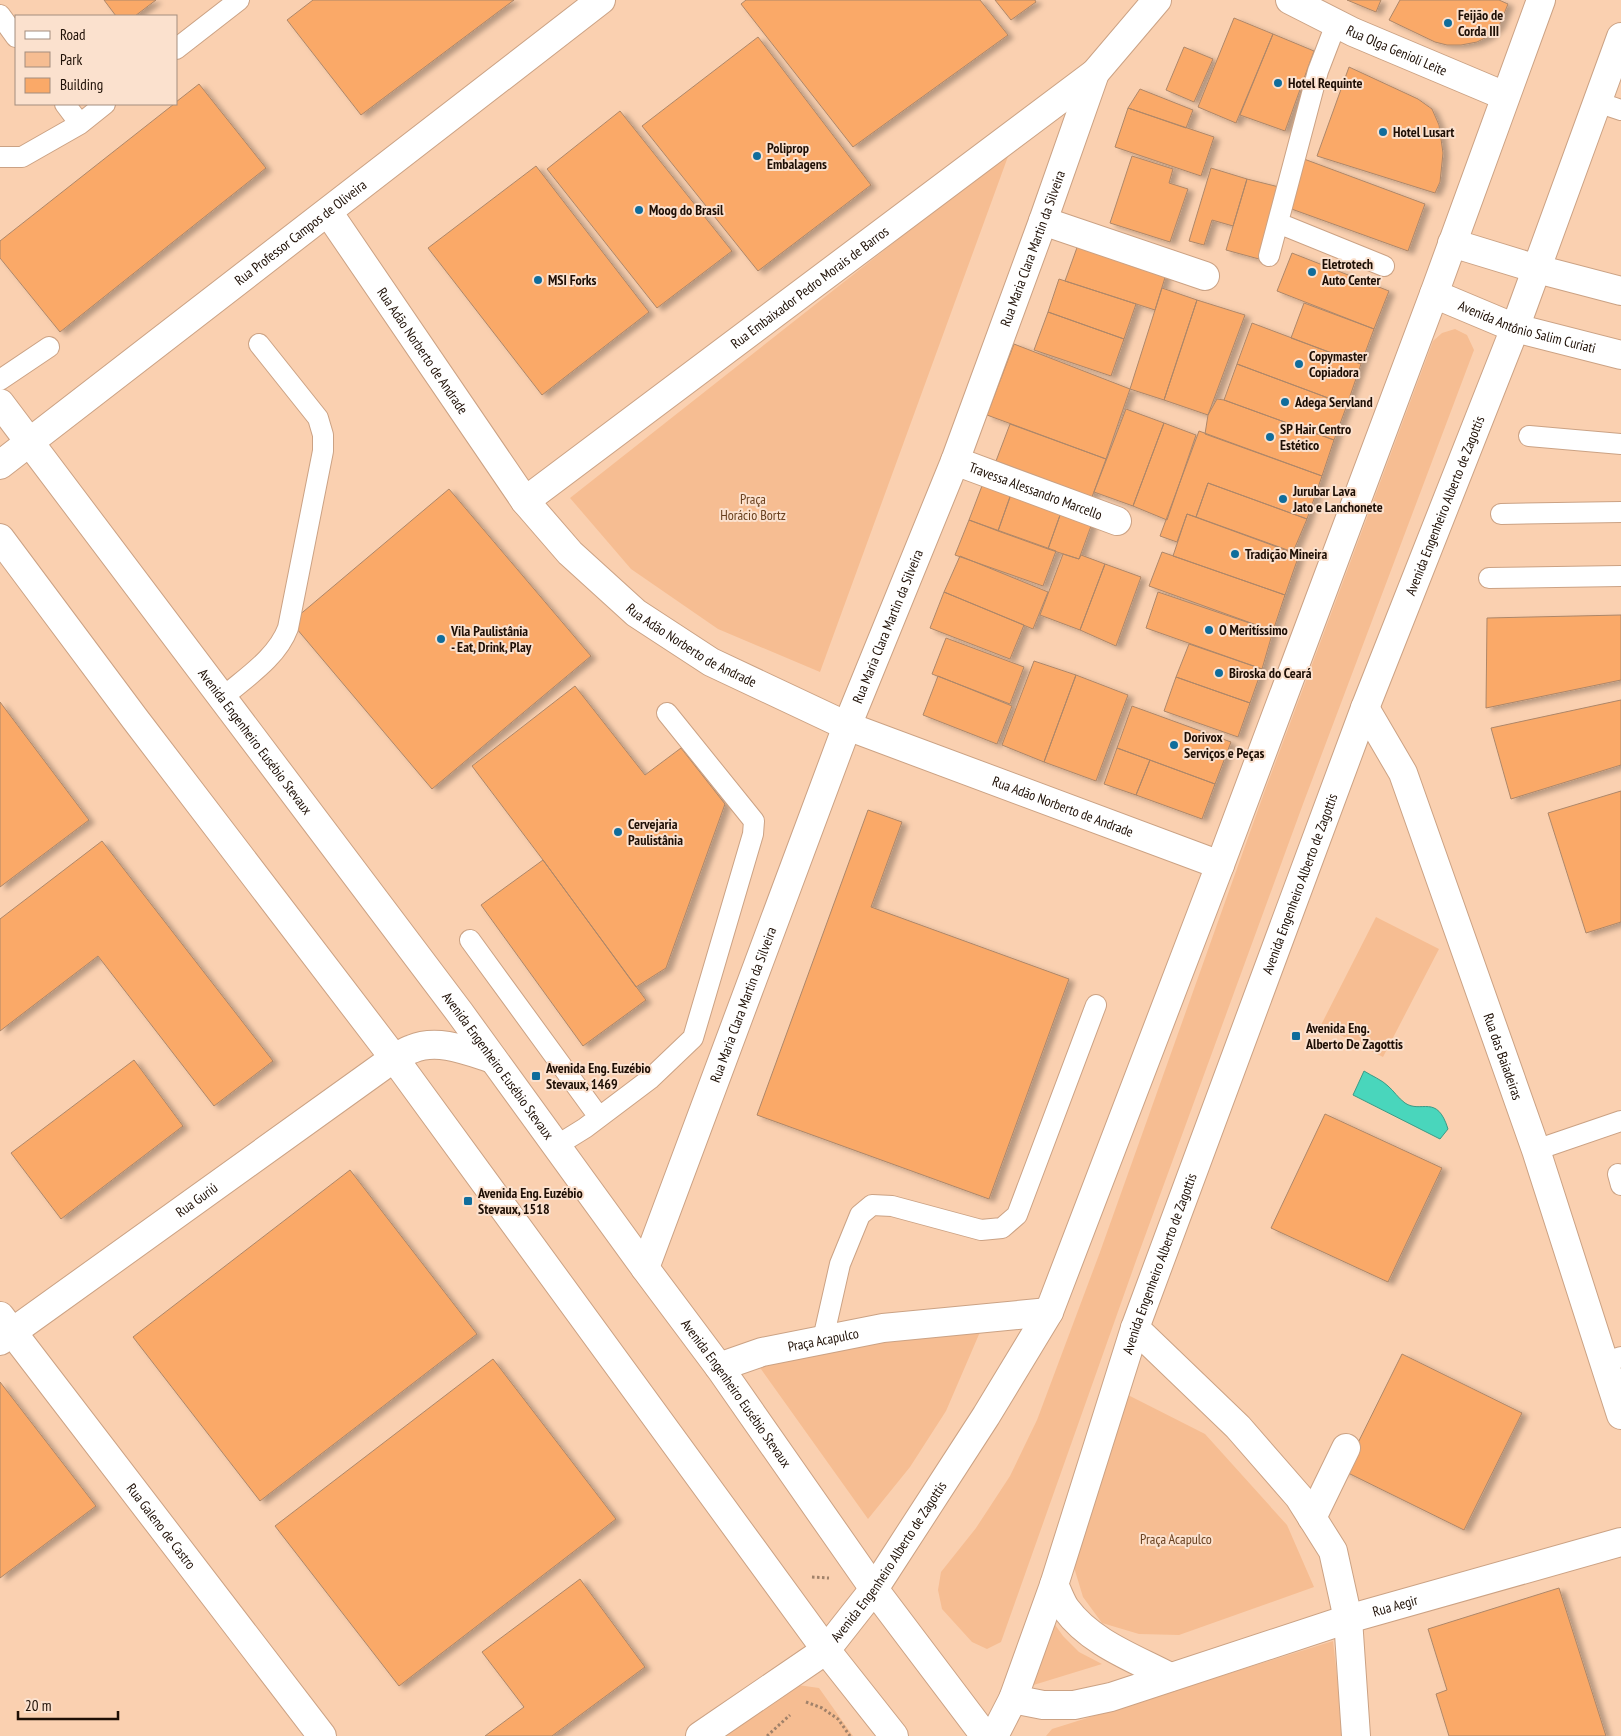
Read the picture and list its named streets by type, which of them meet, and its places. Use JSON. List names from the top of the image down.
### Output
{
  "streets": {
    "street": [
      "Rua Olga Genioli Leite",
      "Rua Professor Campos de Oliveira",
      "Rua Maria Clara Martin da Silveira",
      "Rua Embaixador Pedro Morais de Barros",
      "Avenida Antônio Salim Curiati",
      "Rua Adão Norberto de Andrade",
      "Travessa Alessandro Marcello",
      "Avenida Engenheiro Alberto de Zagottis",
      "Avenida Engenheiro Eusébio Stevaux",
      "Rua das Baiadeiras",
      "Rua Guriú",
      "Praça Acapulco",
      "Rua Galeno de Castro",
      "Rua Aegir"
    ]
  },
  "crossings": [
    ["Rua Olga Genioli Leite", "Avenida Engenheiro Alberto de Zagottis"],
    ["Rua Professor Campos de Oliveira", "Rua Adão Norberto de Andrade"],
    ["Rua Professor Campos de Oliveira", "Avenida Engenheiro Eusébio Stevaux"],
    ["Rua Maria Clara Martin da Silveira", "Rua Embaixador Pedro Morais de Barros"],
    ["Rua Maria Clara Martin da Silveira", "Rua Adão Norberto de Andrade"],
    ["Rua Maria Clara Martin da Silveira", "Travessa Alessandro Marcello"],
    ["Rua Maria Clara Martin da Silveira", "Avenida Engenheiro Eusébio Stevaux"],
    ["Rua Embaixador Pedro Morais de Barros", "Rua Adão Norberto de Andrade"],
    ["Avenida Antônio Salim Curiati", "Avenida Engenheiro Alberto de Zagottis"],
    ["Rua Adão Norberto de Andrade", "Avenida Engenheiro Alberto de Zagottis"],
    ["Avenida Engenheiro Alberto de Zagottis", "Avenida Engenheiro Eusébio Stevaux"],
    ["Avenida Engenheiro Alberto de Zagottis", "Rua das Baiadeiras"],
    ["Avenida Engenheiro Alberto de Zagottis", "Praça Acapulco"],
    ["Avenida Engenheiro Alberto de Zagottis", "Rua Aegir"],
    ["Avenida Engenheiro Eusébio Stevaux", "Rua Guriú"],
    ["Avenida Engenheiro Eusébio Stevaux", "Praça Acapulco"],
    ["Rua Guriú", "Rua Galeno de Castro"]
  ],
  "parks": ["Praça Horácio Bortz", "Praça Acapulco"],
  "places": {
    "other": [
      "Feijão de Corda III",
      "Hotel Requinte",
      "Hotel Lusart",
      "Poliprop Embalagens",
      "Moog do Brasil",
      "Eletrotech Auto Center",
      "MSI Forks",
      "Copymaster Copiadora",
      "Adega Servland",
      "SP Hair Centro Estético",
      "Jurubar Lava Jato e Lanchonete",
      "Tradição Mineira",
      "O Meritíssimo",
      "Vila Paulistânia - Eat, Drink, Play",
      "Biroska do Ceará",
      "Dorivox Serviços e Peças",
      "Cervejaria Paulistânia"
    ],
    "transit": ["Avenida Eng. Alberto De Zagottis", "Avenida Eng. Euzébio Stevaux, 1469", "Avenida Eng. Euzébio Stevaux, 1518"]
  },
  "legend": ["Road", "Park", "Building"],
  "scale_bar": "20 m"
}
